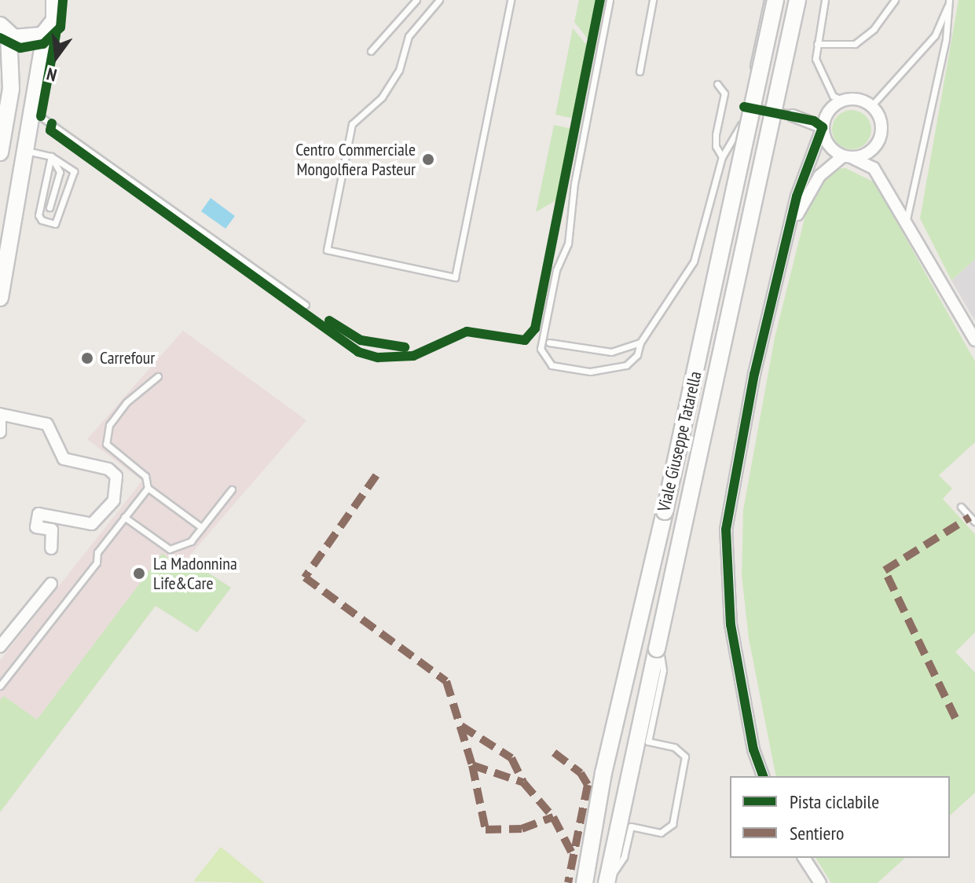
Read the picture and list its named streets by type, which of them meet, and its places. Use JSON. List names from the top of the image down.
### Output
{
  "streets": {
    "main road": ["Viale Giuseppe Tatarella"]
  },
  "places": ["Centro Commerciale Mongolfiera Pasteur", "Carrefour", "La Madonnina Life&Care"],
  "legend": ["Pista ciclabile", "Sentiero"],
  "north": "bottom"
}
